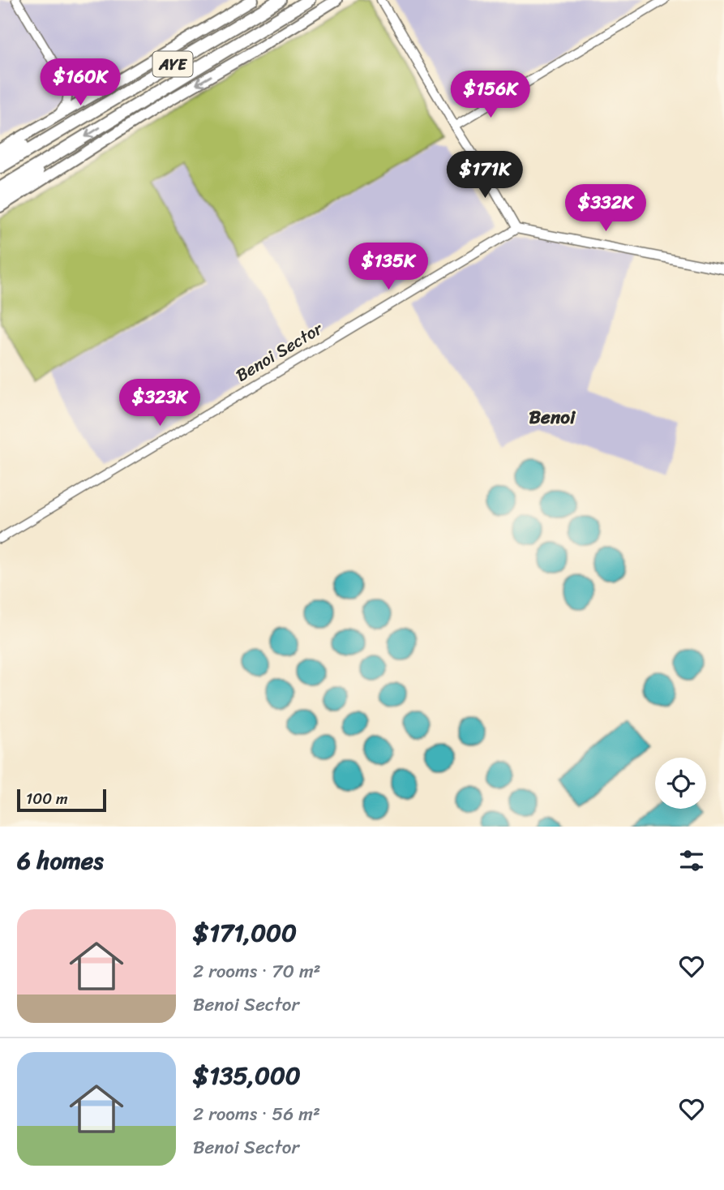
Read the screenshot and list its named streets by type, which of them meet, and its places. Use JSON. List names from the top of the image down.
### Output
{
  "streets": {
    "highway": ["AYE"],
    "street": ["Benoi Sector"]
  },
  "districts": ["Benoi"],
  "scale_bar": "100 m",
  "page": {
    "price": [
      "$160K",
      "$156K",
      "$171K",
      "$332K",
      "$135K",
      "$323K"
    ],
    "scale": "100 m",
    "heading": "6 homes",
    "list": [
      {
        "name": "$171,000",
        "note": "2 rooms · 70 m² · Benoi Sector"
      },
      {
        "name": "$135,000",
        "note": "2 rooms · 56 m² · Benoi Sector"
      }
    ]
  }
}
